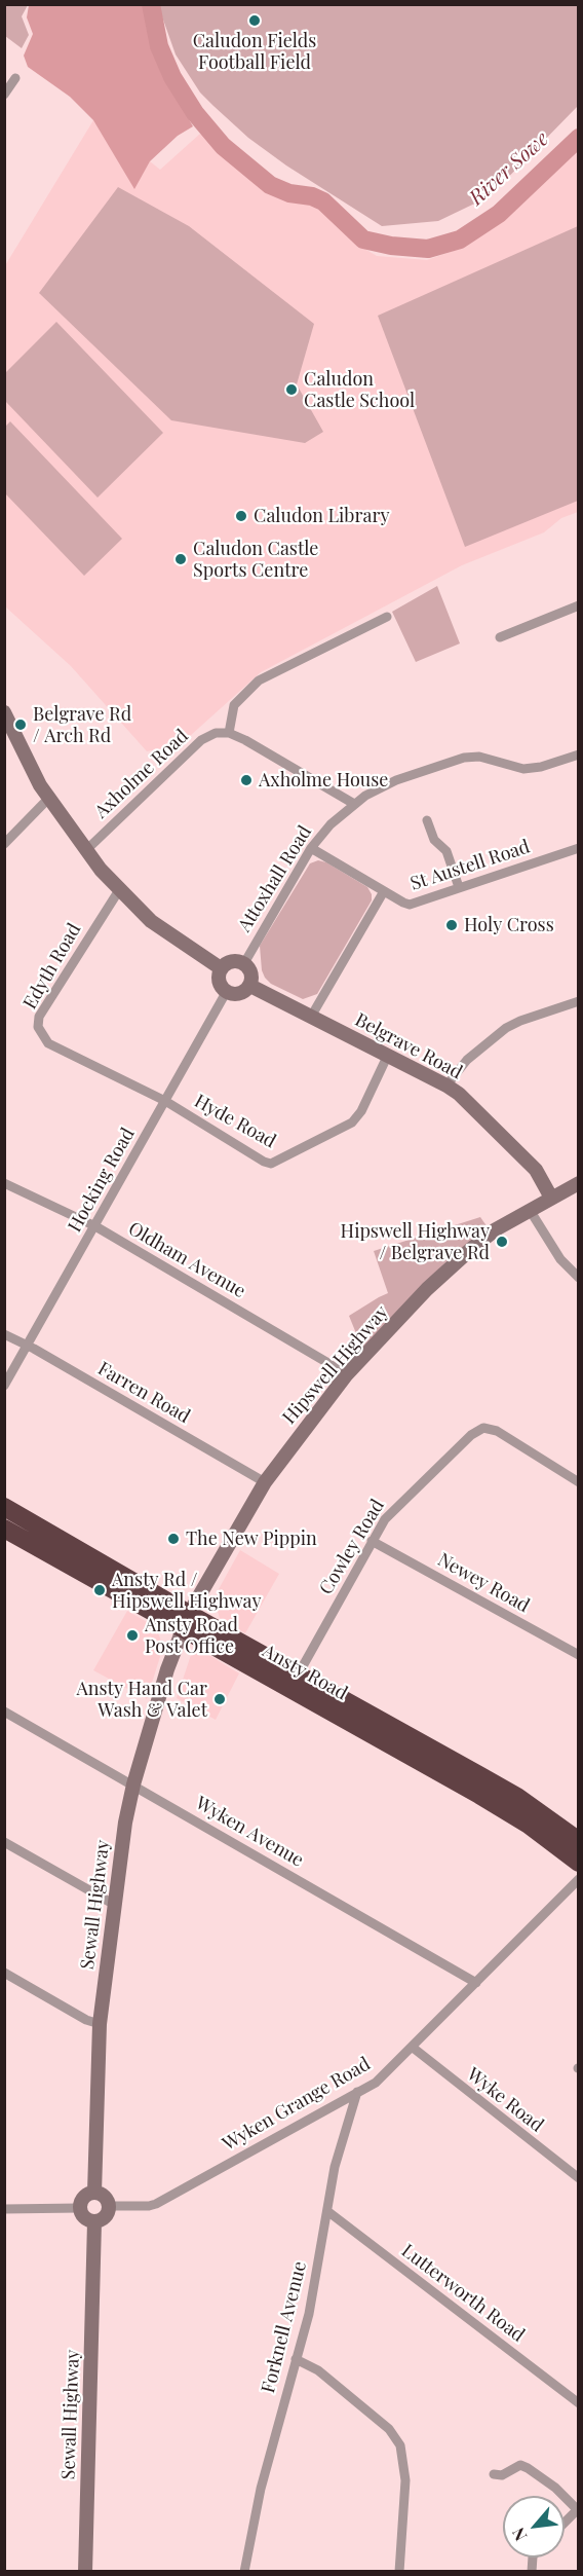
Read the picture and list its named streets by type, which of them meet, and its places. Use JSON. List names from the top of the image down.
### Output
{
  "streets": {
    "highway": ["Ansty Road"],
    "street": [
      "Axholme Road",
      "St Austell Road",
      "Attoxhall Road",
      "Edyth Road",
      "Belgrave Road",
      "Hyde Road",
      "Hocking Road",
      "Oldham Avenue",
      "Hipswell Highway",
      "Farren Road",
      "Cowley Road",
      "Newey Road",
      "Wyken Avenue",
      "Sewall Highway",
      "Wyke Road",
      "Wyken Grange Road",
      "Lutterworth Road",
      "Forknell Avenue"
    ]
  },
  "crossings": [
    ["St Austell Road", "Attoxhall Road"],
    ["Attoxhall Road", "Belgrave Road"],
    ["Attoxhall Road", "Hocking Road"],
    ["Edyth Road", "Hyde Road"],
    ["Edyth Road", "Hocking Road"],
    ["Belgrave Road", "Hyde Road"],
    ["Belgrave Road", "Hocking Road"],
    ["Belgrave Road", "Hipswell Highway"],
    ["Hyde Road", "Hocking Road"],
    ["Hocking Road", "Oldham Avenue"],
    ["Hocking Road", "Farren Road"],
    ["Oldham Avenue", "Hipswell Highway"],
    ["Hipswell Highway", "Farren Road"],
    ["Hipswell Highway", "Ansty Road"],
    ["Hipswell Highway", "Sewall Highway"],
    ["Cowley Road", "Newey Road"],
    ["Cowley Road", "Ansty Road"],
    ["Ansty Road", "Sewall Highway"],
    ["Wyken Avenue", "Sewall Highway"],
    ["Wyken Avenue", "Wyken Grange Road"],
    ["Sewall Highway", "Wyken Grange Road"],
    ["Wyke Road", "Wyken Grange Road"],
    ["Wyken Grange Road", "Forknell Avenue"],
    ["Lutterworth Road", "Forknell Avenue"]
  ],
  "water": ["River Sowe"],
  "places": [
    "Caludon Fields Football Field",
    "Caludon Castle School",
    "Caludon Library",
    "Caludon Castle Sports Centre",
    "Belgrave Rd / Arch Rd",
    "Axholme House",
    "Holy Cross",
    "Hipswell Highway / Belgrave Rd",
    "The New Pippin",
    "Ansty Rd / Hipswell Highway",
    "Ansty Road Post Office",
    "Ansty Hand Car Wash & Valet"
  ],
  "north": "bottom left"
}
